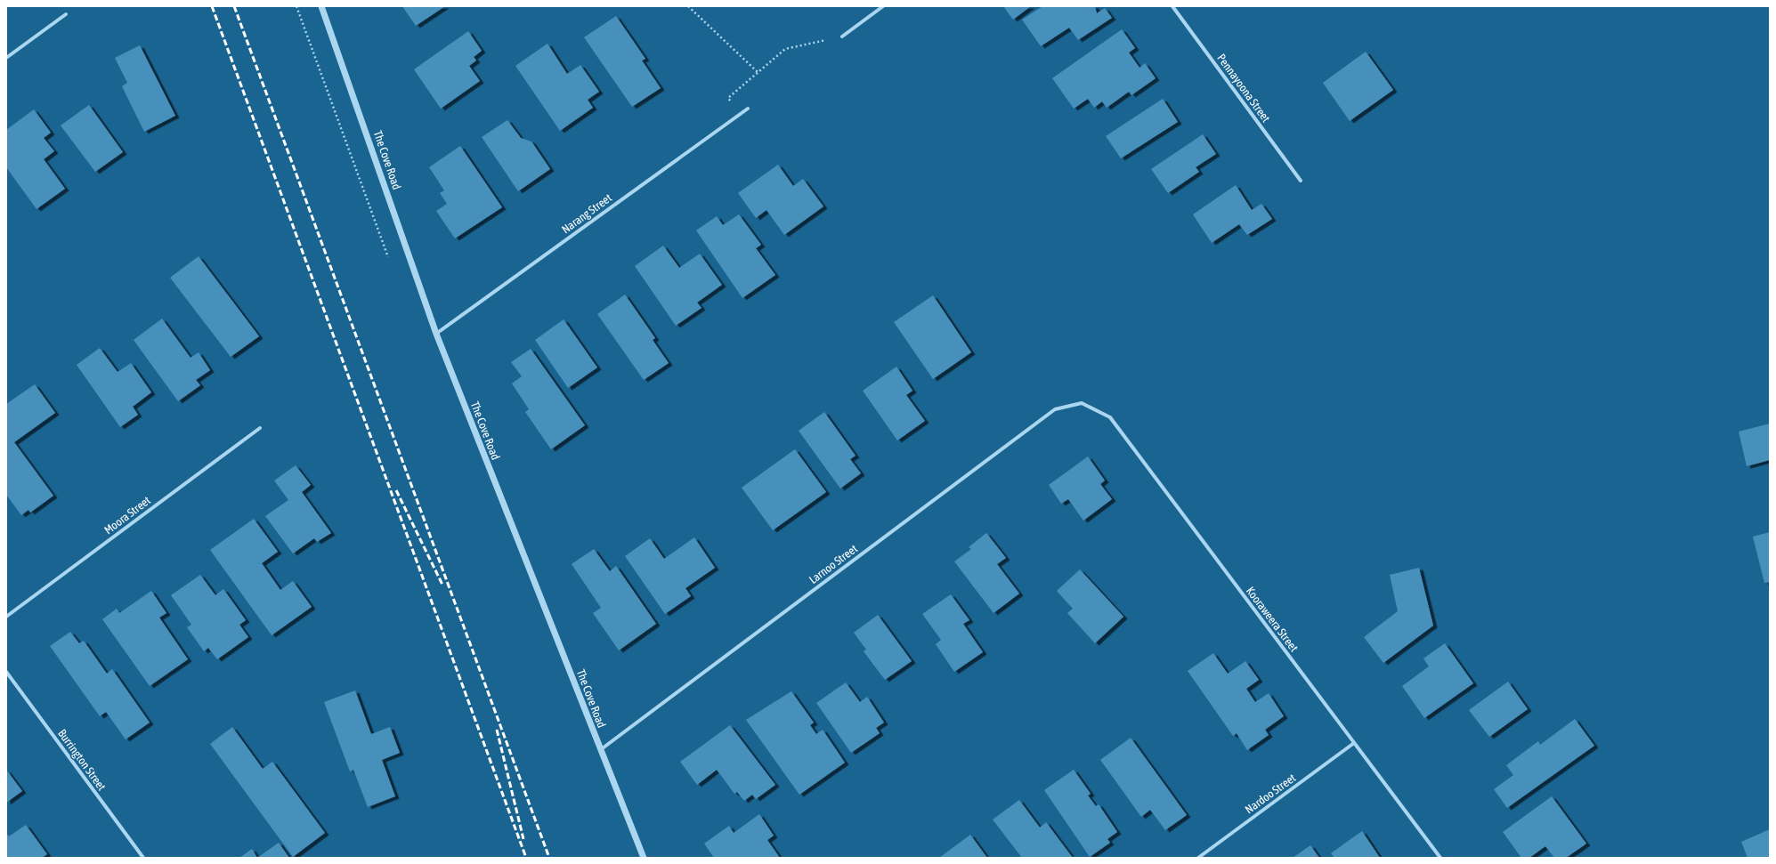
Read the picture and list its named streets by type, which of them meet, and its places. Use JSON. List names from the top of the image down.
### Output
{
  "streets": {
    "street": [
      "Pennayoona Street",
      "The Cove Road",
      "Narang Street",
      "Moora Street",
      "Larnoo Street",
      "Kooraweera Street",
      "Burrington Street",
      "Nardoo Street"
    ]
  },
  "crossings": [
    ["The Cove Road", "Narang Street"],
    ["The Cove Road", "Larnoo Street"],
    ["Larnoo Street", "Kooraweera Street"],
    ["Kooraweera Street", "Nardoo Street"]
  ]
}
